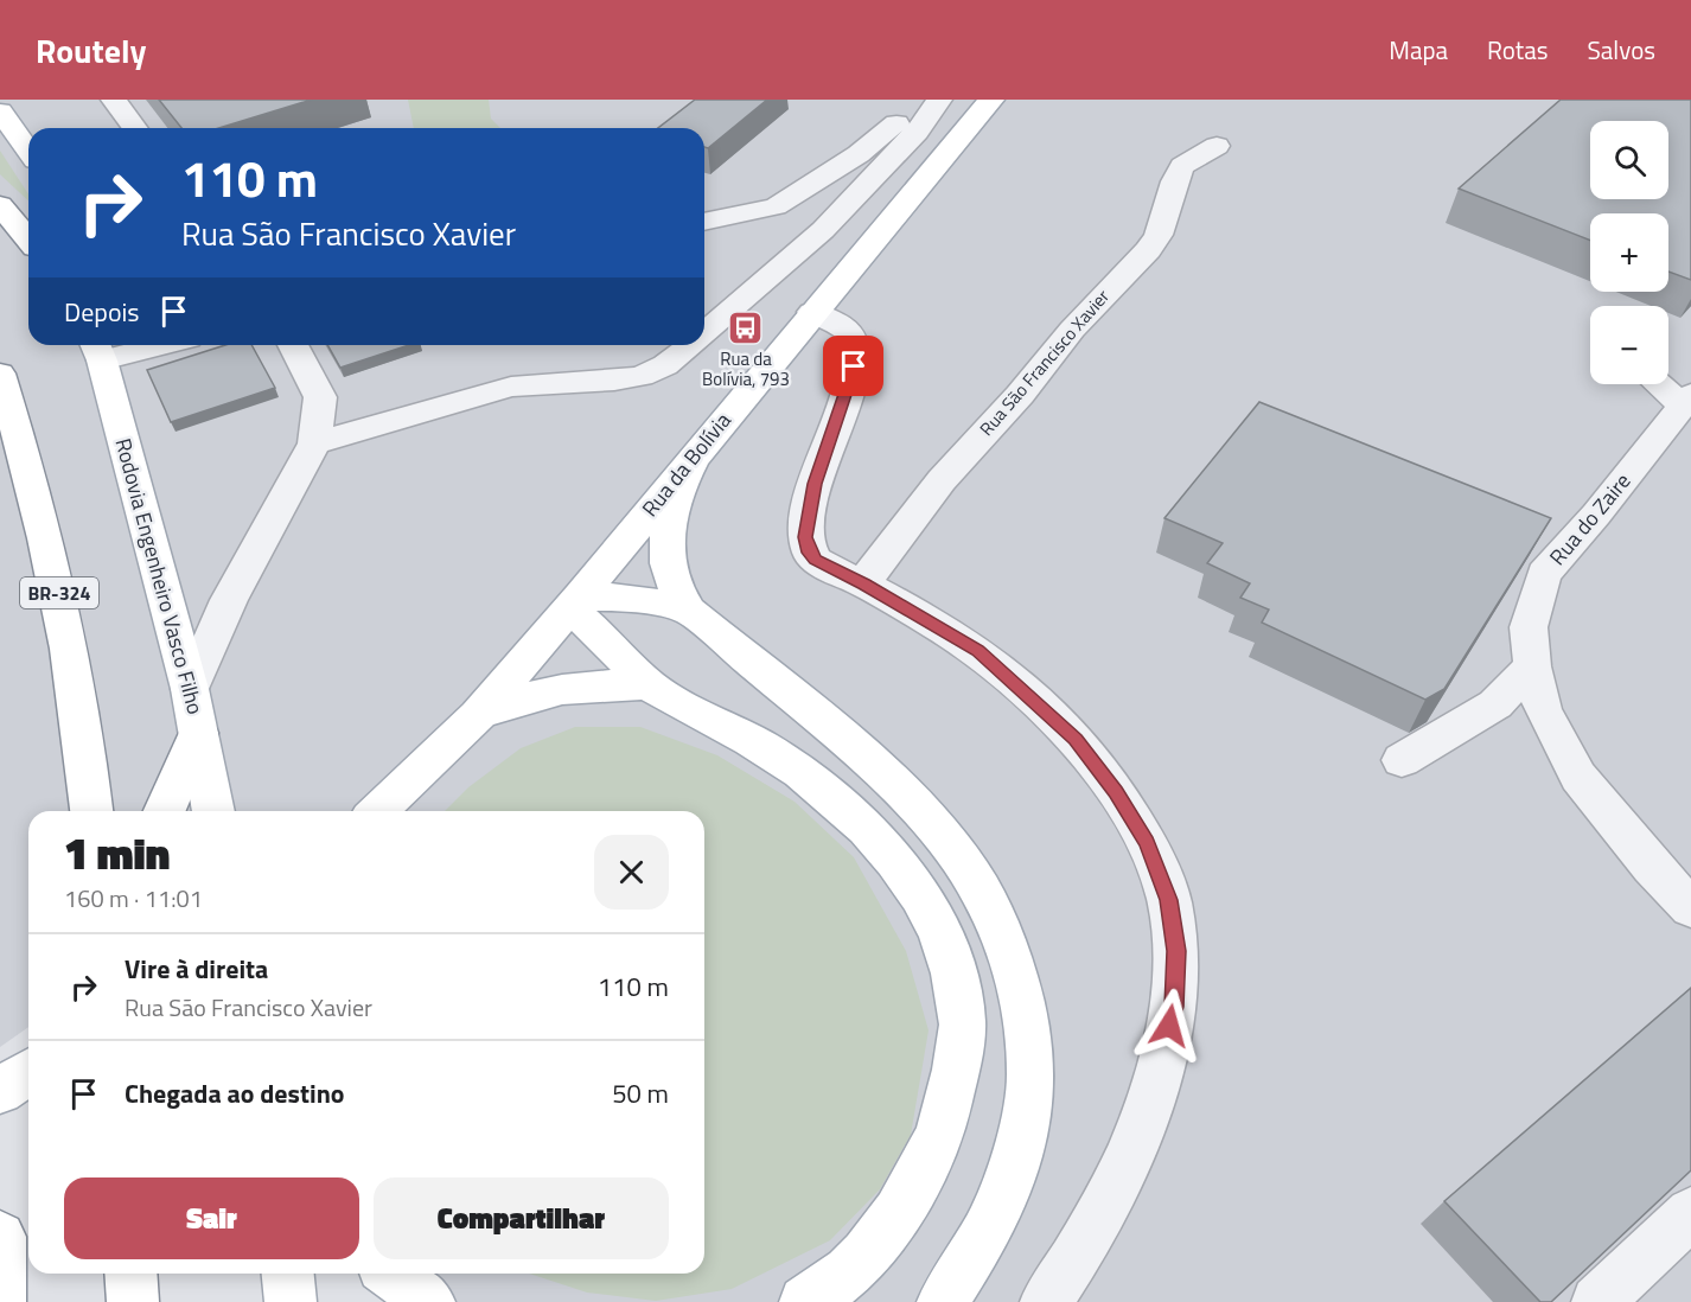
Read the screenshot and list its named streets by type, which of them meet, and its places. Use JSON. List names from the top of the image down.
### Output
{
  "streets": {
    "main road": ["Rua da Bolívia", "Rodovia Engenheiro Vasco Filho", "BR-324"],
    "street": ["Rua São Francisco Xavier", "Rua do Zaire"]
  },
  "places": {
    "bus stop": ["Rua da Bolívia, 793"]
  },
  "page": {
    "header": "Routely",
    "nav": ["Mapa", "Rotas", "Salvos"],
    "map_buttons": ["+", "−"],
    "turn": ["110 m", "Rua São Francisco Xavier"],
    "then": "Depois",
    "heading": ["1 min", "160 m · 11:01"],
    "list": [
      {
        "name": "Vire à direita",
        "note": "Rua São Francisco Xavier",
        "value": "110 m"
      },
      {
        "name": "Chegada ao destino",
        "value": "50 m"
      }
    ],
    "buttons": ["Sair", "Compartilhar"]
  }
}
